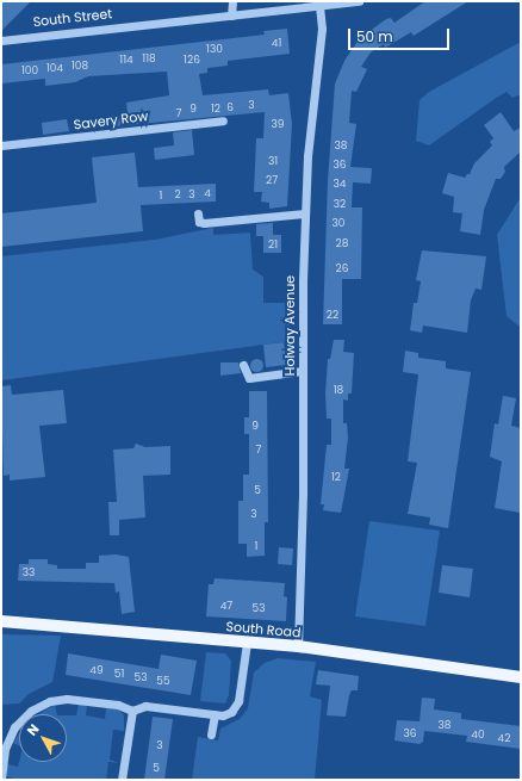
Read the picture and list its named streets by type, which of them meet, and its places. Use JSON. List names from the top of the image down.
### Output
{
  "streets": {
    "main road": ["South Road"],
    "street": ["South Street", "Savery Row", "Holway Avenue"]
  },
  "crossings": [
    ["South Street", "Holway Avenue"],
    ["Holway Avenue", "South Road"]
  ],
  "house_numbers": [
    "41",
    "130",
    "118",
    "114",
    "126",
    "108",
    "104",
    "100",
    "3",
    "6",
    "9",
    "12",
    "7",
    "39",
    "38",
    "31",
    "36",
    "27",
    "34",
    "4",
    "2",
    "3",
    "1",
    "32",
    "30",
    "28",
    "21",
    "26",
    "22",
    "18",
    "9",
    "7",
    "12",
    "5",
    "3",
    "1",
    "33",
    "47",
    "53",
    "49",
    "51",
    "53",
    "55",
    "38",
    "36",
    "40",
    "42",
    "3",
    "5"
  ],
  "scale_bar": "50 m",
  "north": "top left"
}
